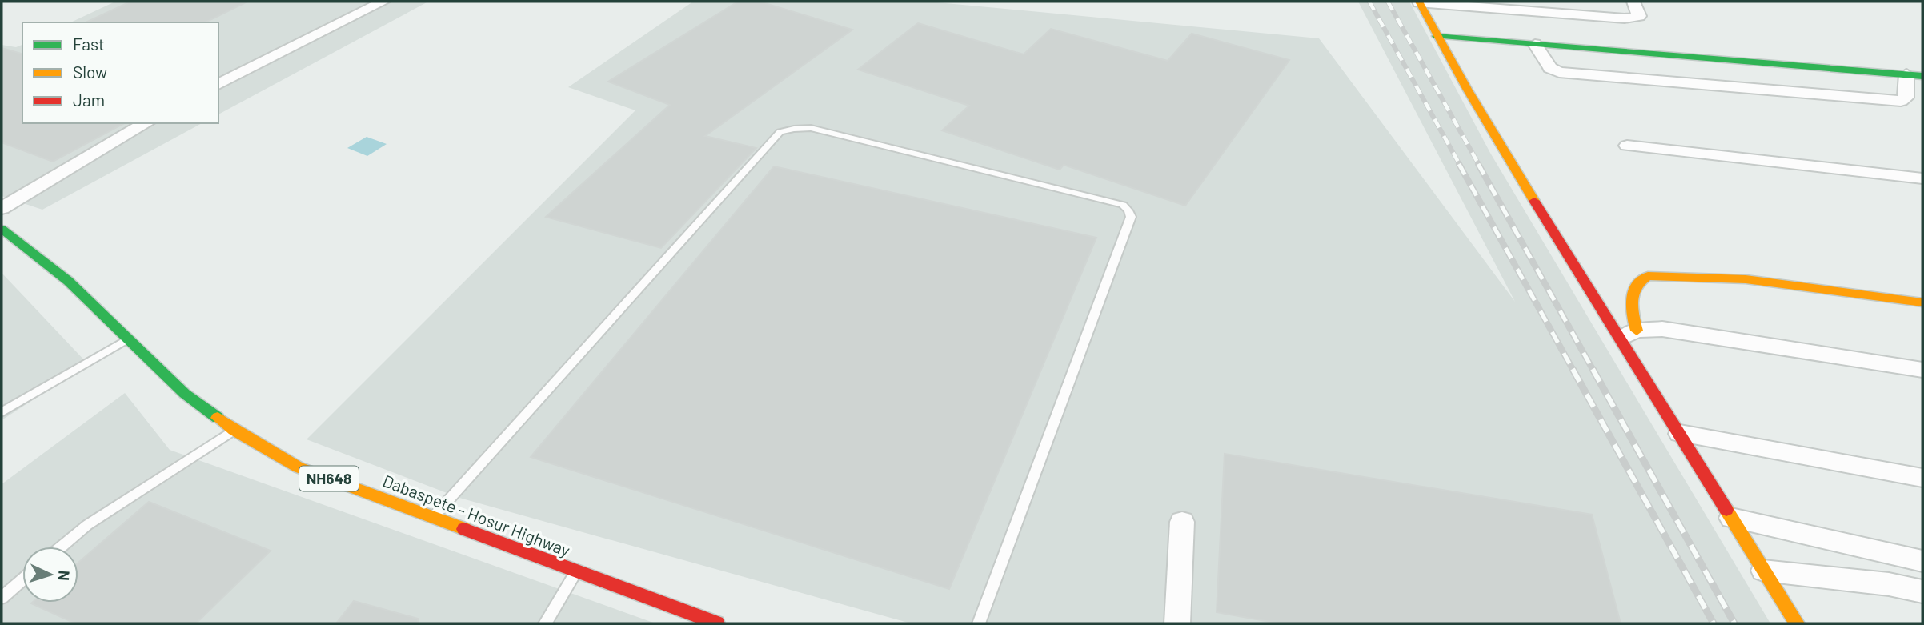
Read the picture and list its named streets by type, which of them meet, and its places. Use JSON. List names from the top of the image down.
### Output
{
  "streets": {
    "main road": ["NH648", "Dabaspete - Hosur Highway"]
  },
  "legend": ["Fast", "Slow", "Jam"],
  "north": "right"
}
